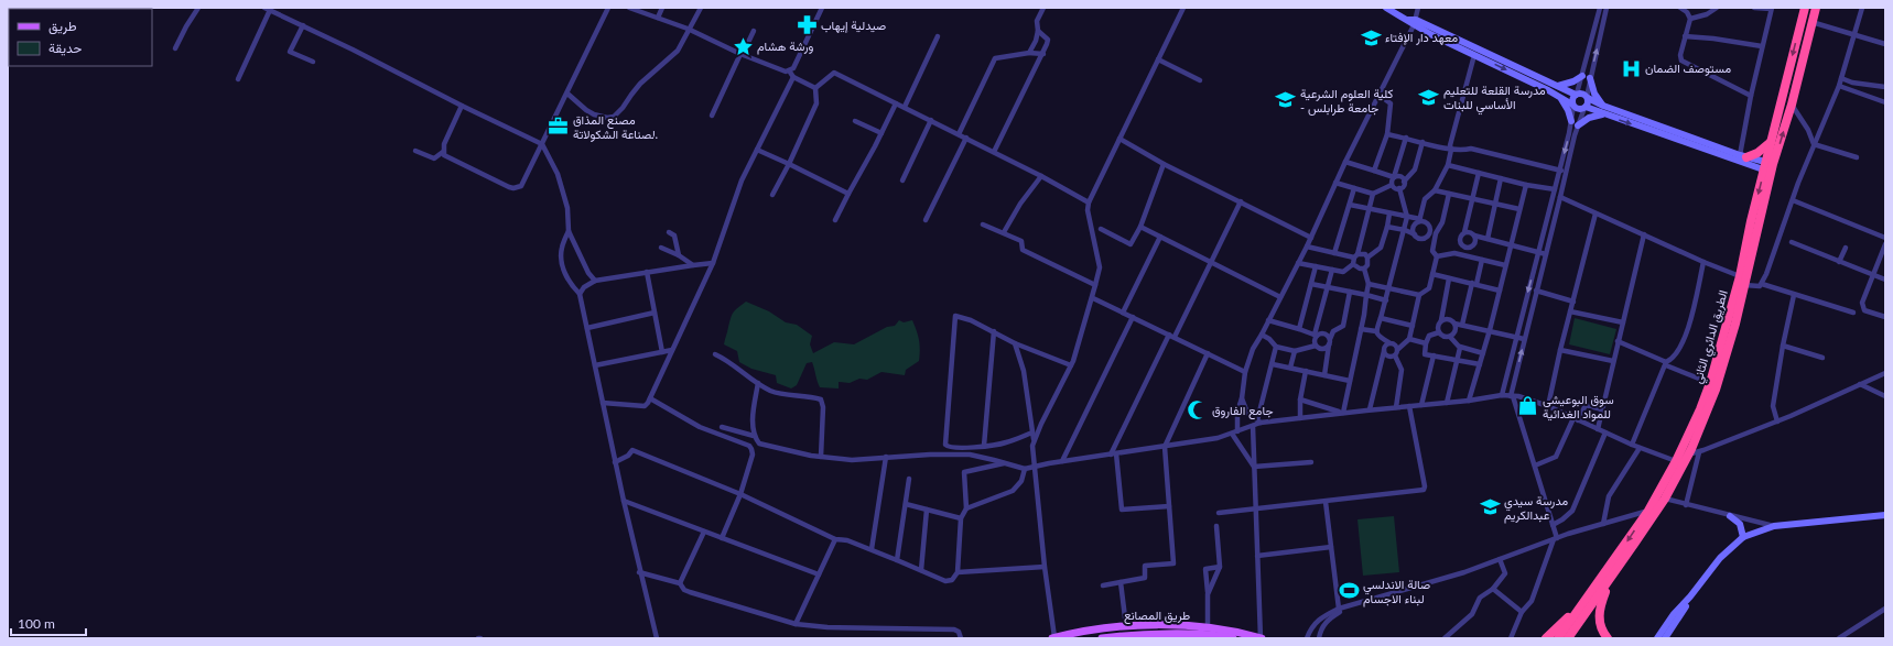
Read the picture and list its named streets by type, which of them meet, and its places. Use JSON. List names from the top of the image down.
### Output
{
  "streets": {
    "highway": ["الطريق الدائري الثاني"],
    "main road": ["طريق المصانع"]
  },
  "places": {
    "pharmacy": ["صيدلية إيهاب"],
    "school or university": [
      "معهد دار الإفتاء",
      "مدرسة القلعة للتعليم الأساسي للبنات",
      "كلية العلوم الشرعية - جامعة طرابلس",
      "مدرسة سيدي عبدالكريم"
    ],
    "place": ["ورشة هشام"],
    "hospital": ["مستوصف الضمان"],
    "office": ["مصنع المذاق لصناعة الشكولاتة."],
    "shop": ["سوق البوعيشي للمواد الغدائية"],
    "mosque": ["جامع الفاروق"],
    "sports": ["صالة الاندلسي لبناء الاجسام"]
  },
  "legend": ["طريق", "حديقة"],
  "scale_bar": "100 m"
}
